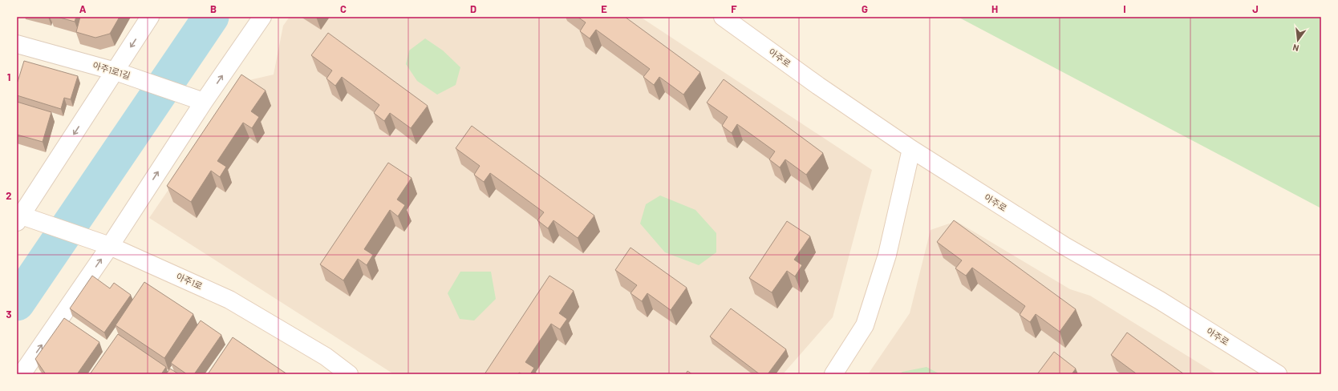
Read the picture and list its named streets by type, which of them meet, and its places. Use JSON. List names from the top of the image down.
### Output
{
  "streets": {
    "street": ["아주로", "아주1로1길", "아주1로"]
  },
  "north": "bottom",
  "grid": {
    "columns": [
      "A",
      "B",
      "C",
      "D",
      "E",
      "F",
      "G",
      "H",
      "I",
      "J"
    ],
    "rows": ["1", "2", "3"]
  }
}
